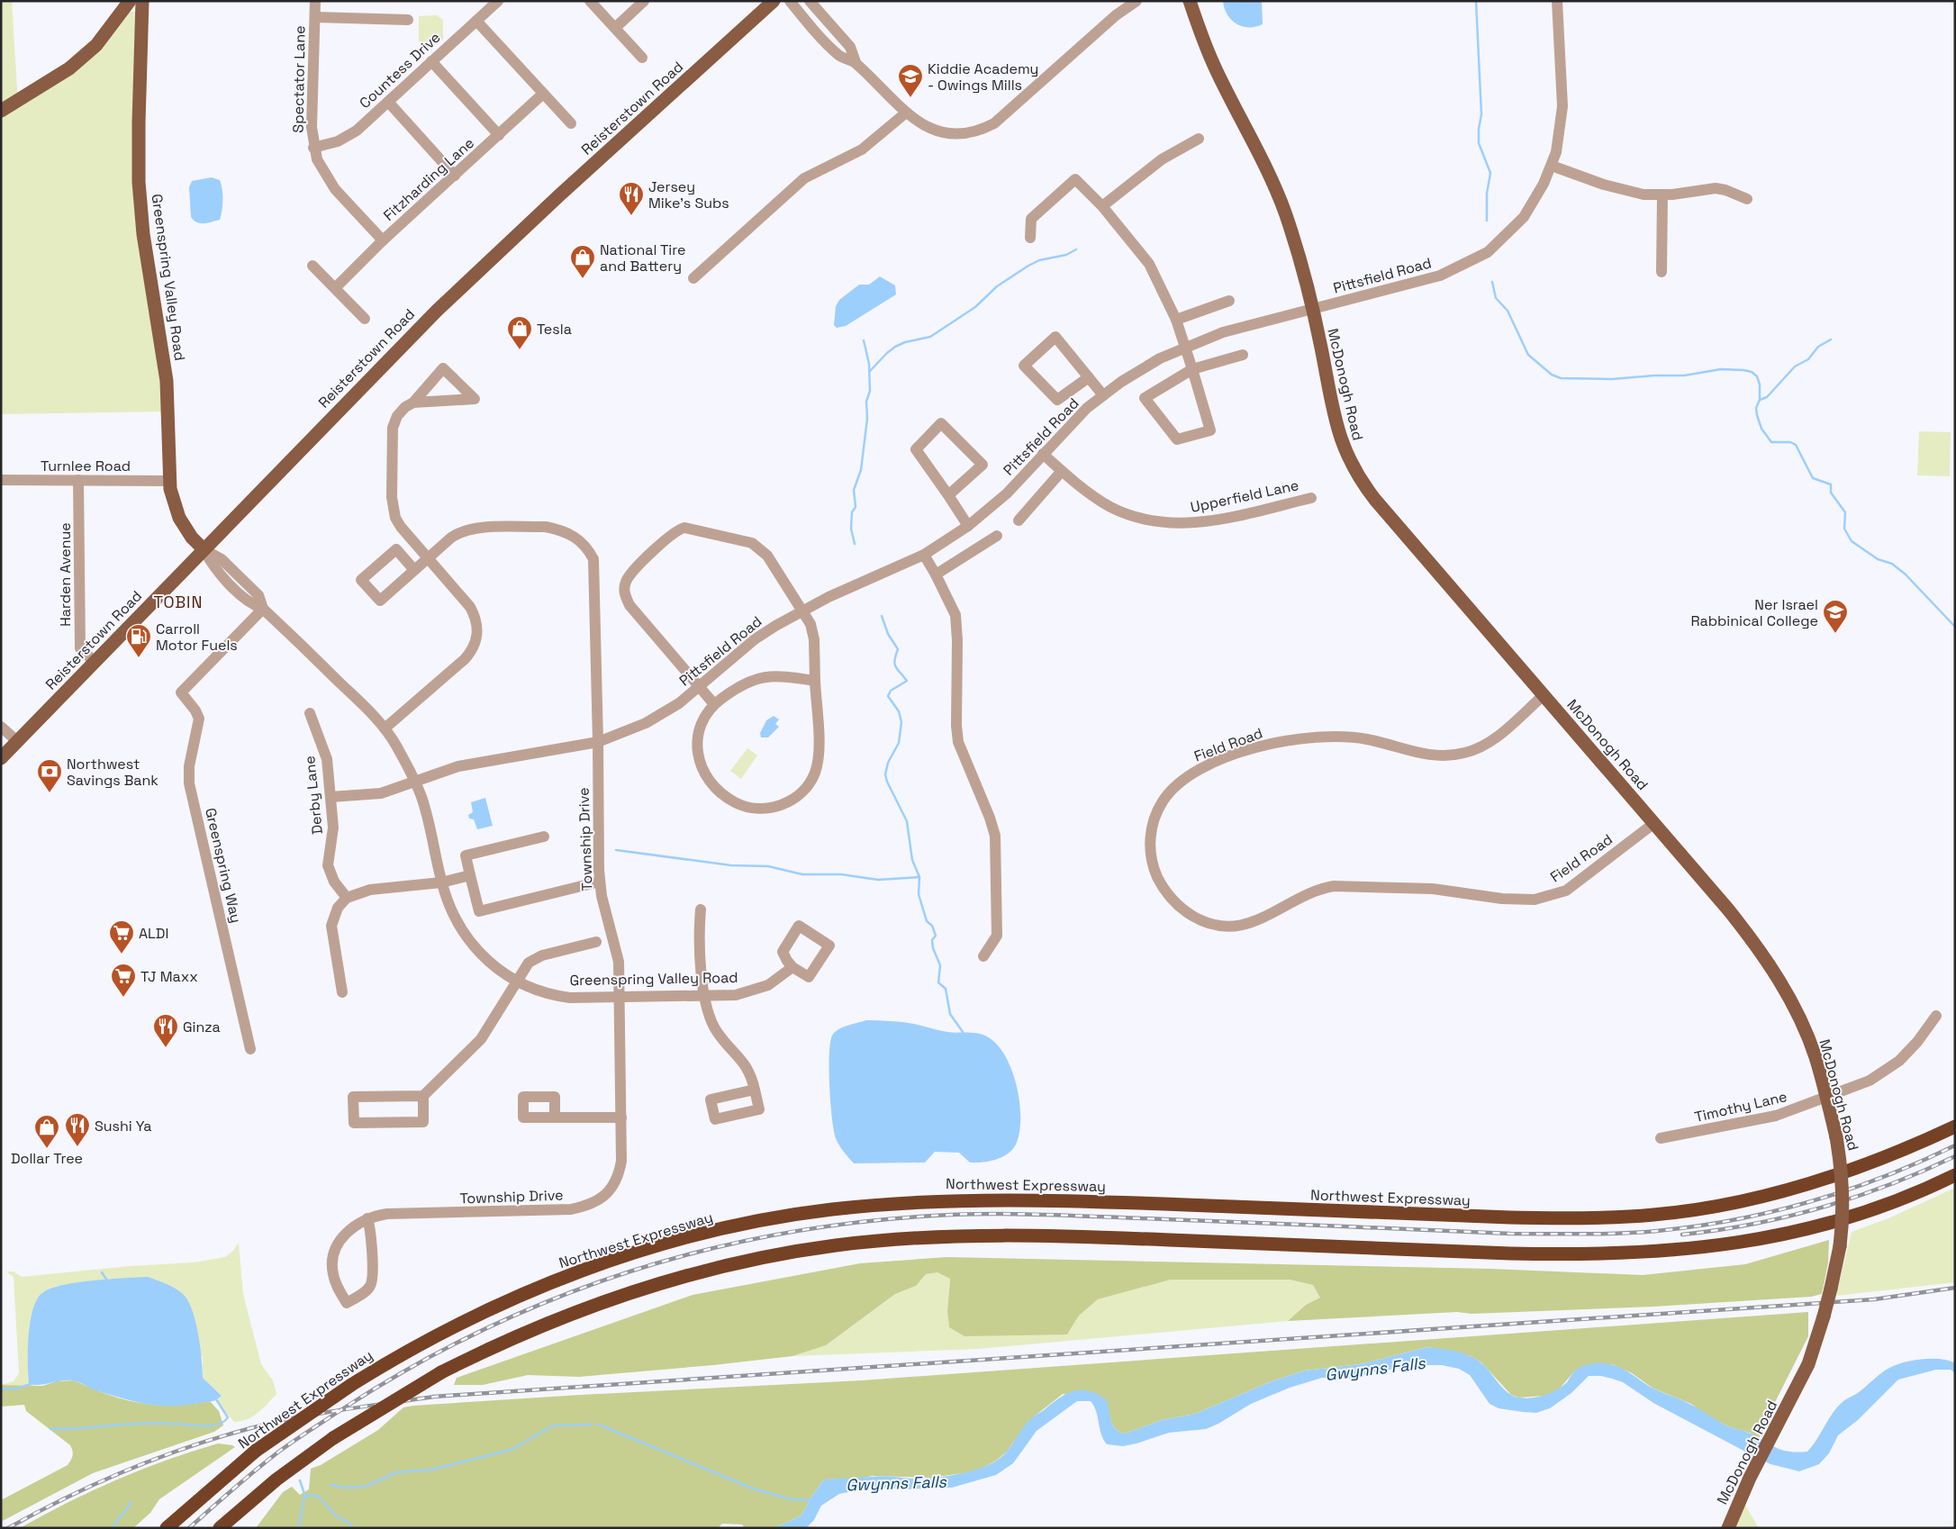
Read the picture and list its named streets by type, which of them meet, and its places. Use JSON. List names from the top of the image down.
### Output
{
  "streets": {
    "highway": ["Northwest Expressway"],
    "main road": ["Reisterstown Road", "Greenspring Valley Road", "McDonogh Road"],
    "street": [
      "Countess Drive",
      "Spectator Lane",
      "Fitzharding Lane",
      "Pittsfield Road",
      "Turnlee Road",
      "Upperfield Lane",
      "Harden Avenue",
      "Field Road",
      "Derby Lane",
      "Township Drive",
      "Greenspring Way",
      "Timothy Lane"
    ]
  },
  "crossings": [
    ["Countess Drive", "Spectator Lane"],
    ["Spectator Lane", "Fitzharding Lane"],
    ["Reisterstown Road", "Greenspring Valley Road"],
    ["Reisterstown Road", "Harden Avenue"],
    ["Pittsfield Road", "Greenspring Valley Road"],
    ["Pittsfield Road", "McDonogh Road"],
    ["Pittsfield Road", "Upperfield Lane"],
    ["Pittsfield Road", "Derby Lane"],
    ["Pittsfield Road", "Township Drive"],
    ["Greenspring Valley Road", "Turnlee Road"],
    ["Greenspring Valley Road", "Township Drive"],
    ["Greenspring Valley Road", "Greenspring Way"],
    ["McDonogh Road", "Field Road"],
    ["McDonogh Road", "Timothy Lane"],
    ["Turnlee Road", "Harden Avenue"]
  ],
  "districts": ["TOBIN"],
  "water": ["Gwynns Falls"],
  "places": {
    "school or university": ["Kiddie Academy - Owings Mills", "Ner Israel Rabbinical College"],
    "restaurant": ["Jersey Mike's Subs", "Ginza", "Sushi Ya"],
    "shop": ["National Tire and Battery", "Tesla", "Dollar Tree"],
    "fuel station": ["Carroll Motor Fuels"],
    "bank": ["Northwest Savings Bank"],
    "supermarket": ["ALDI", "TJ Maxx"]
  }
}
